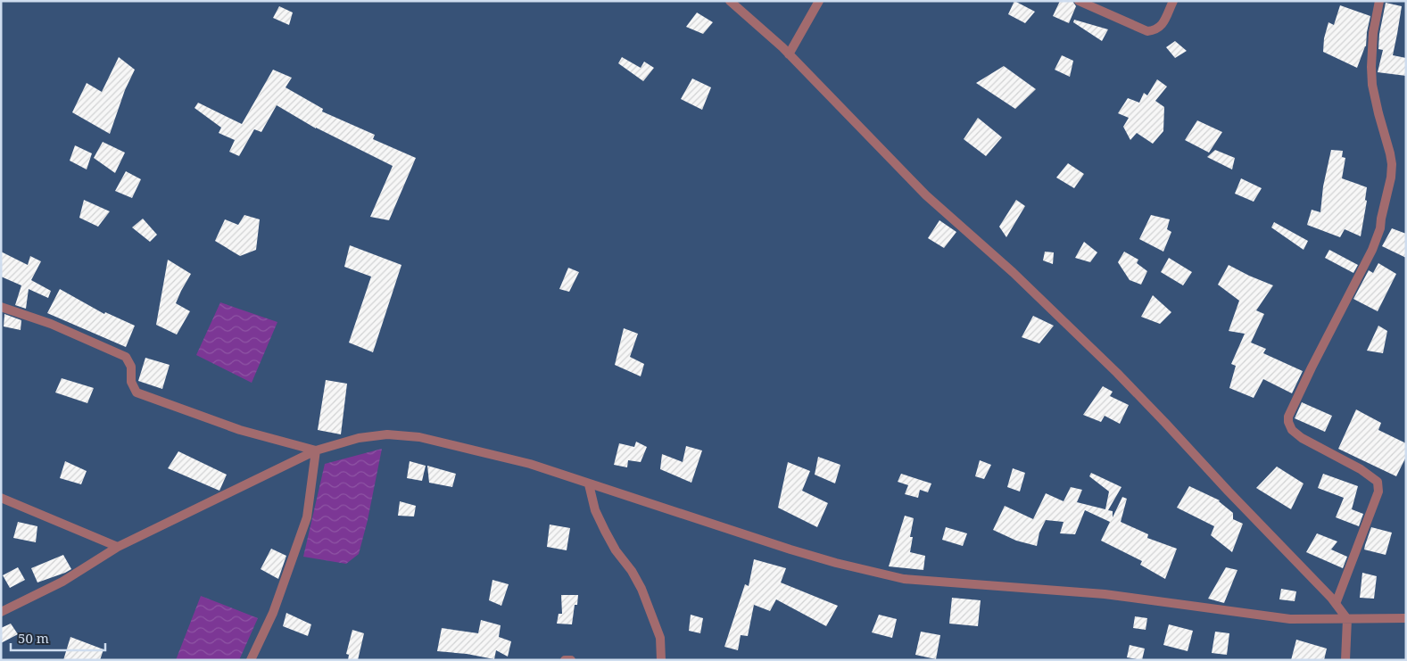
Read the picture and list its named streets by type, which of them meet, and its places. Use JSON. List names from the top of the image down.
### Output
{
  "scale_bar": "50 m"
}
